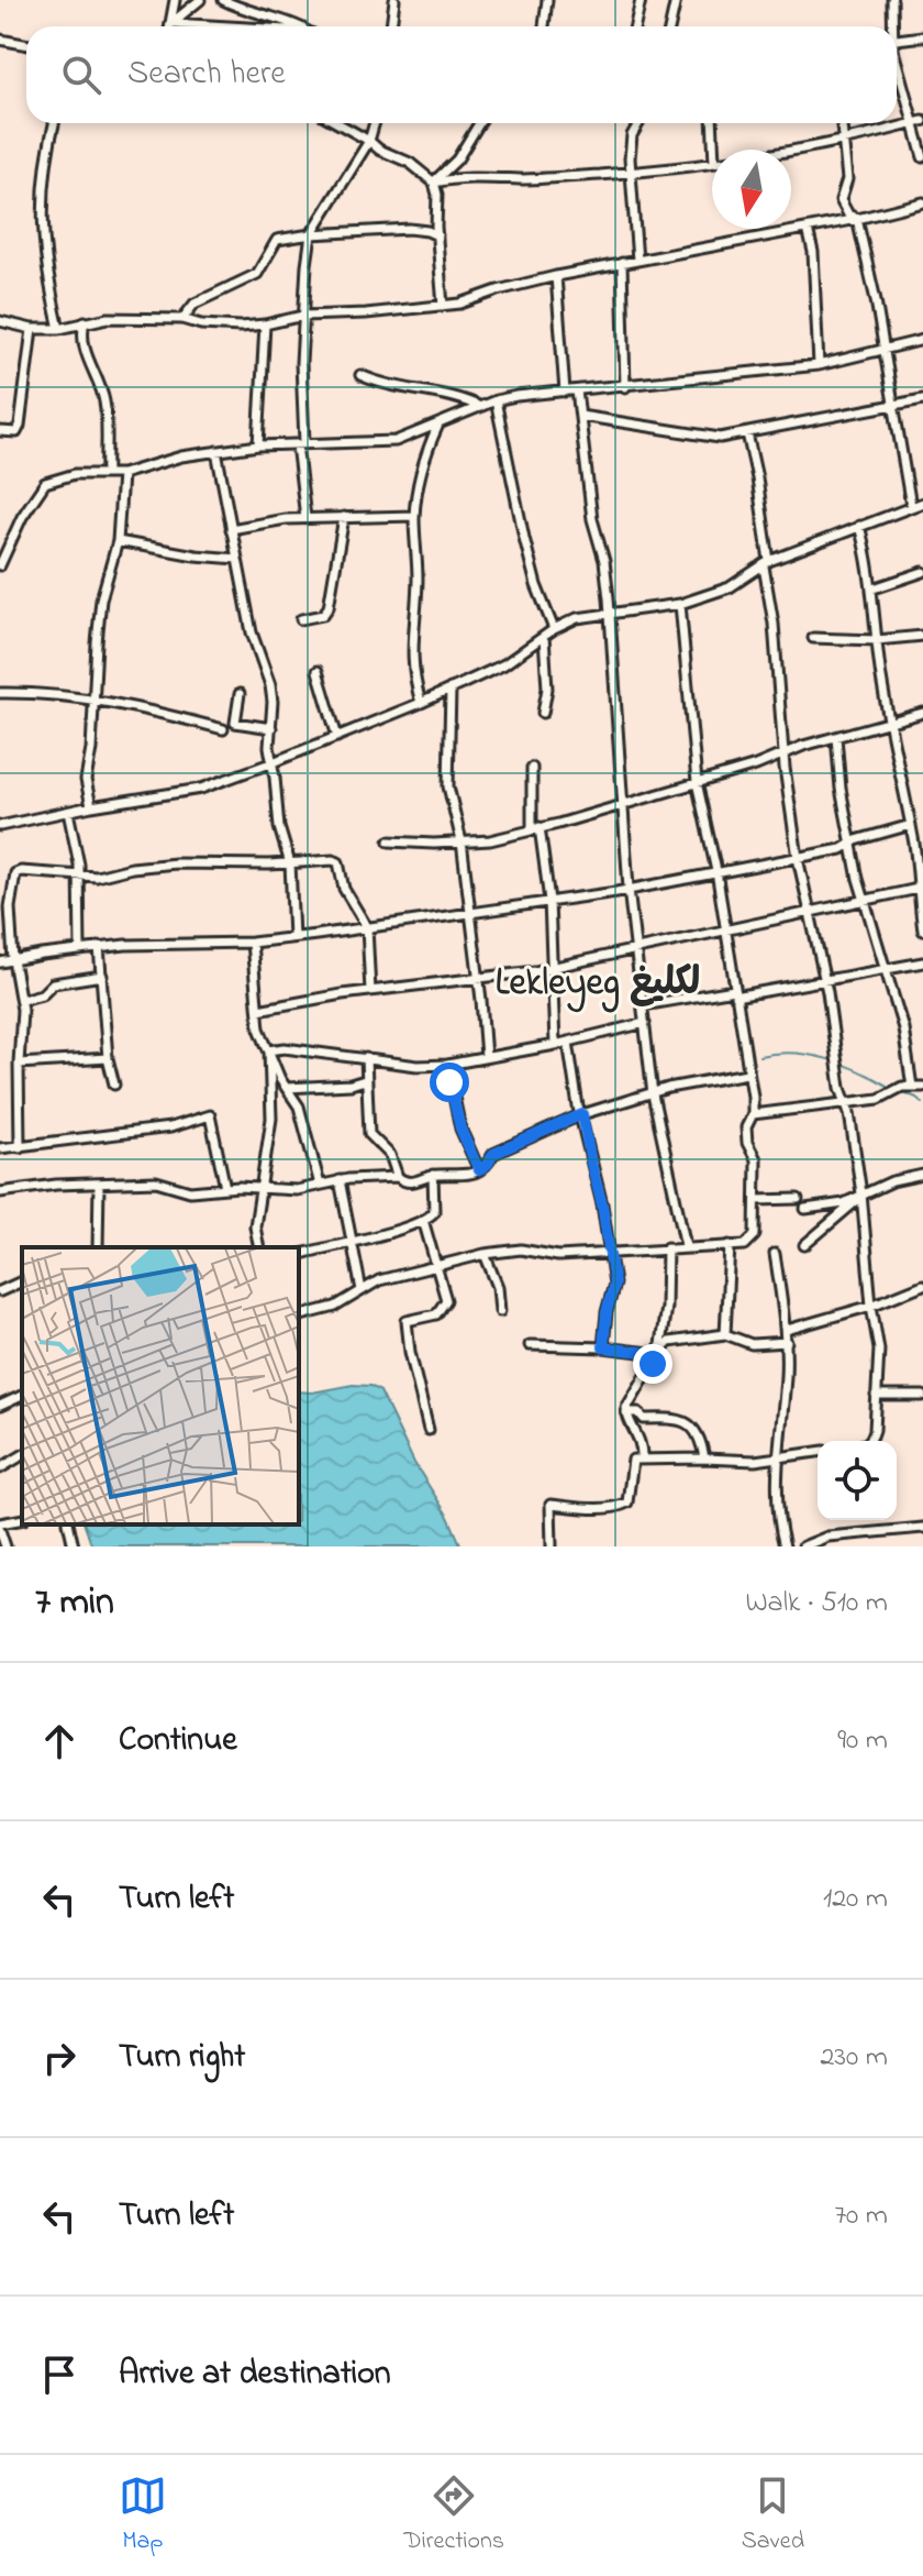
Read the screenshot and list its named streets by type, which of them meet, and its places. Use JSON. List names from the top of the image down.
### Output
{
  "districts": ["Lekleyeg لكليغ"],
  "north": "bottom",
  "page": {
    "search": "Search here",
    "heading": ["7 min", "Walk · 510 m"],
    "list": [
      ["Continue", "90 m"],
      ["Turn left", "120 m"],
      ["Turn right", "230 m"],
      ["Turn left", "70 m"],
      "Arrive at destination"
    ],
    "nav": ["Map", "Directions", "Saved"]
  }
}
